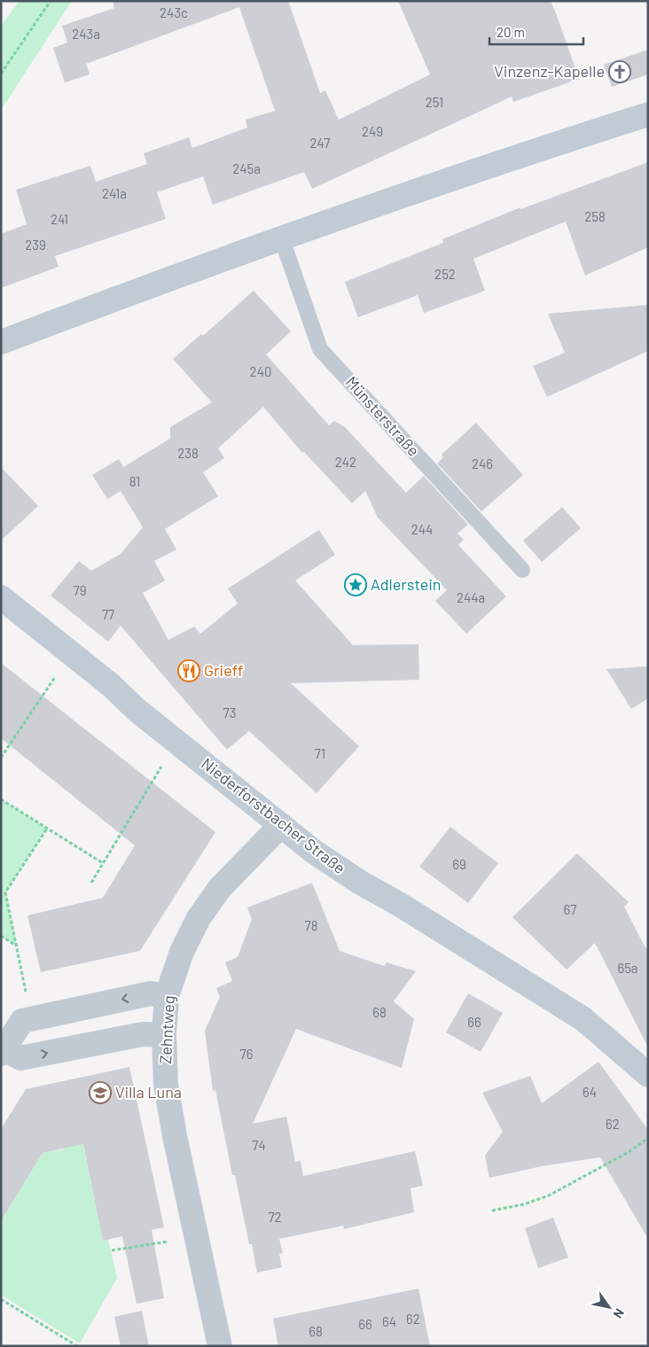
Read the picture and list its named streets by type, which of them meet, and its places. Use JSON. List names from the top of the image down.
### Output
{
  "streets": {
    "street": ["Niederforstbacher Straße", "Zehntweg"],
    "lane": ["Münsterstraße"]
  },
  "crossings": [
    ["Niederforstbacher Straße", "Zehntweg"]
  ],
  "places": {
    "church": ["Vinzenz-Kapelle"],
    "place": ["Adlerstein"],
    "restaurant": ["Grieff"],
    "school or university": ["Villa Luna"]
  },
  "house_numbers": [
    "243c",
    "243a",
    "251",
    "249",
    "247",
    "245a",
    "241a",
    "258",
    "241",
    "239",
    "252",
    "240",
    "238",
    "242",
    "246",
    "81",
    "244",
    "79",
    "244a",
    "77",
    "73",
    "71",
    "69",
    "67",
    "78",
    "65a",
    "68",
    "66",
    "76",
    "64",
    "62",
    "74",
    "72",
    "62",
    "64",
    "66",
    "68"
  ],
  "scale_bar": "20 m",
  "north": "bottom right"
}
